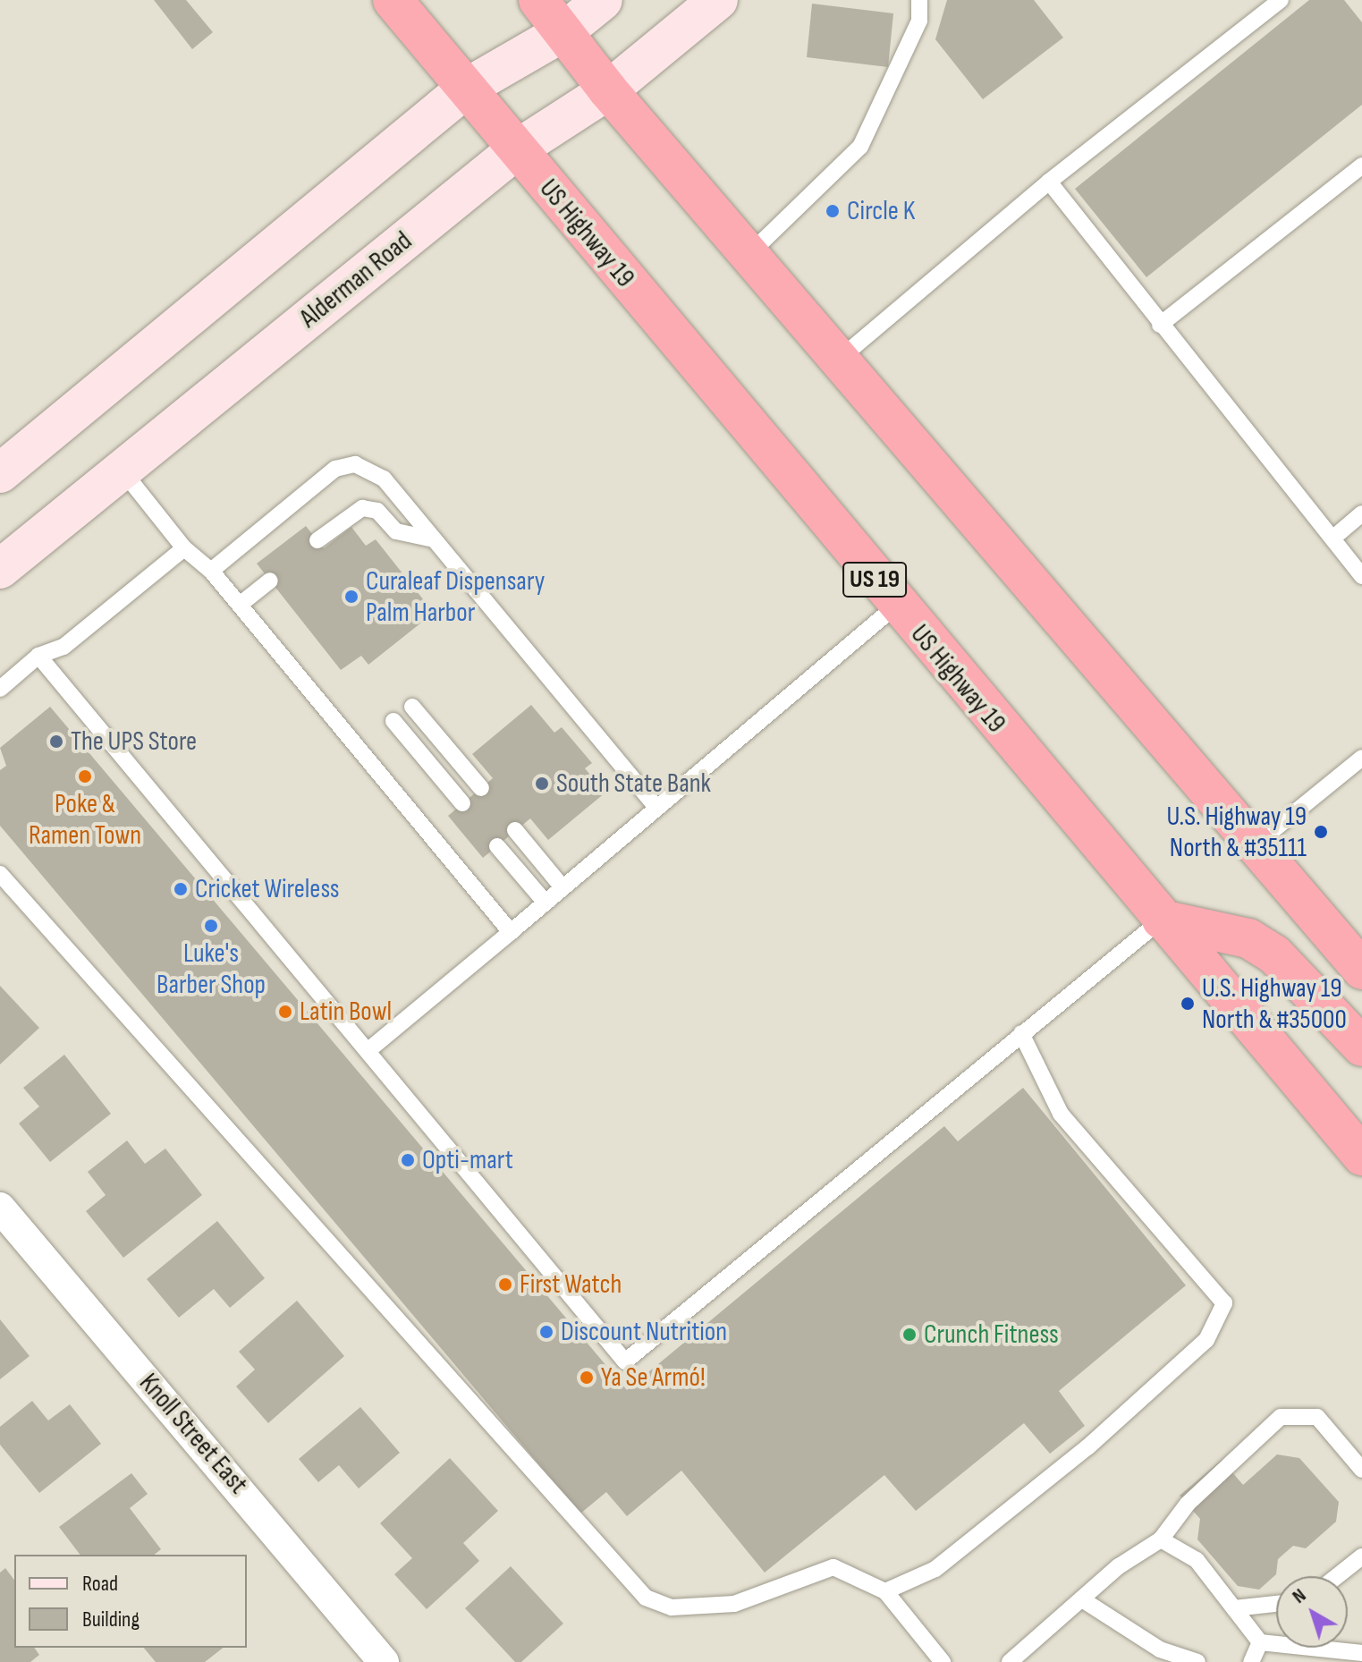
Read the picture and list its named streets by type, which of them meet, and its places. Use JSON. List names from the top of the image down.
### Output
{
  "streets": {
    "highway": ["US Highway 19", "US 19"],
    "main road": ["Alderman Road"],
    "street": ["Knoll Street East"]
  },
  "crossings": [
    ["US Highway 19", "Alderman Road"]
  ],
  "places": [
    "Circle K",
    "Curaleaf Dispensary Palm Harbor",
    "The UPS Store",
    "Poke & Ramen Town",
    "South State Bank",
    "U.S. Highway 19 North & #35111",
    "Cricket Wireless",
    "Luke's Barber Shop",
    "U.S. Highway 19 North & #35000",
    "Latin Bowl",
    "Opti-mart",
    "First Watch",
    "Discount Nutrition",
    "Crunch Fitness",
    "Ya Se Armó!"
  ],
  "legend": ["Road", "Building"],
  "north": "top left"
}
